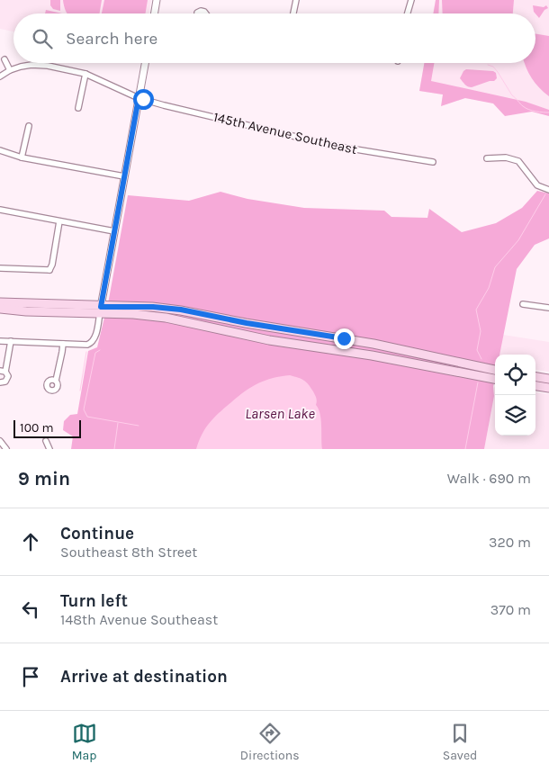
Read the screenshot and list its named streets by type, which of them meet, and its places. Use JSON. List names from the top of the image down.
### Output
{
  "streets": {
    "street": ["145th Avenue Southeast"]
  },
  "water": ["Larsen Lake"],
  "scale_bar": "100 m",
  "page": {
    "search": "Search here",
    "scale": "100 m",
    "heading": ["9 min", "Walk · 690 m"],
    "list": [
      ["Continue", "Southeast 8th Street", "320 m"],
      ["Turn left", "148th Avenue Southeast", "370 m"],
      "Arrive at destination"
    ],
    "nav": ["Map", "Directions", "Saved"]
  }
}
